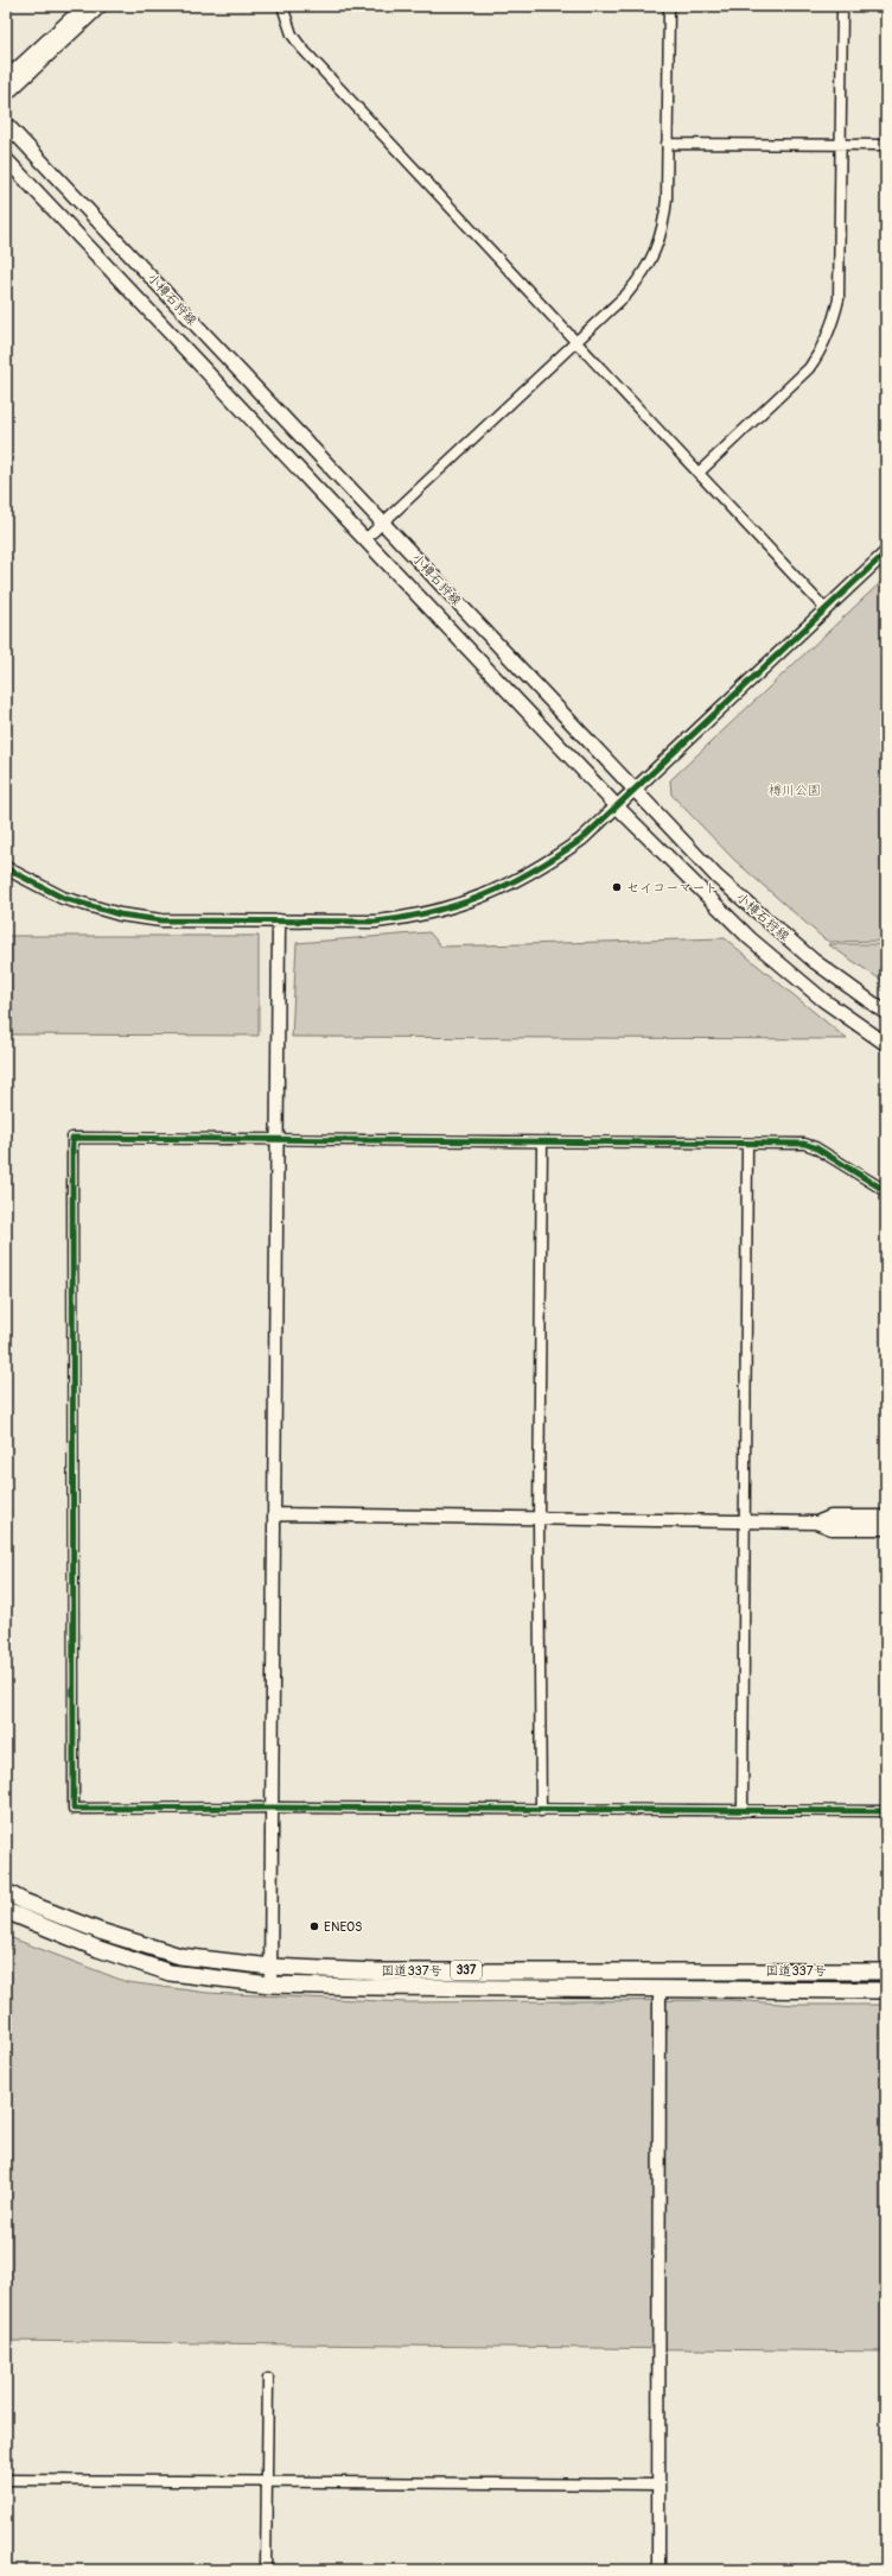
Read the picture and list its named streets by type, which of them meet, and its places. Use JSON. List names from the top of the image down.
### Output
{
  "streets": {
    "highway": ["国道337号", "337"],
    "main road": ["小樽石狩線"]
  },
  "parks": ["樽川公園"],
  "places": ["セイコーマート", "ENEOS"]
}
